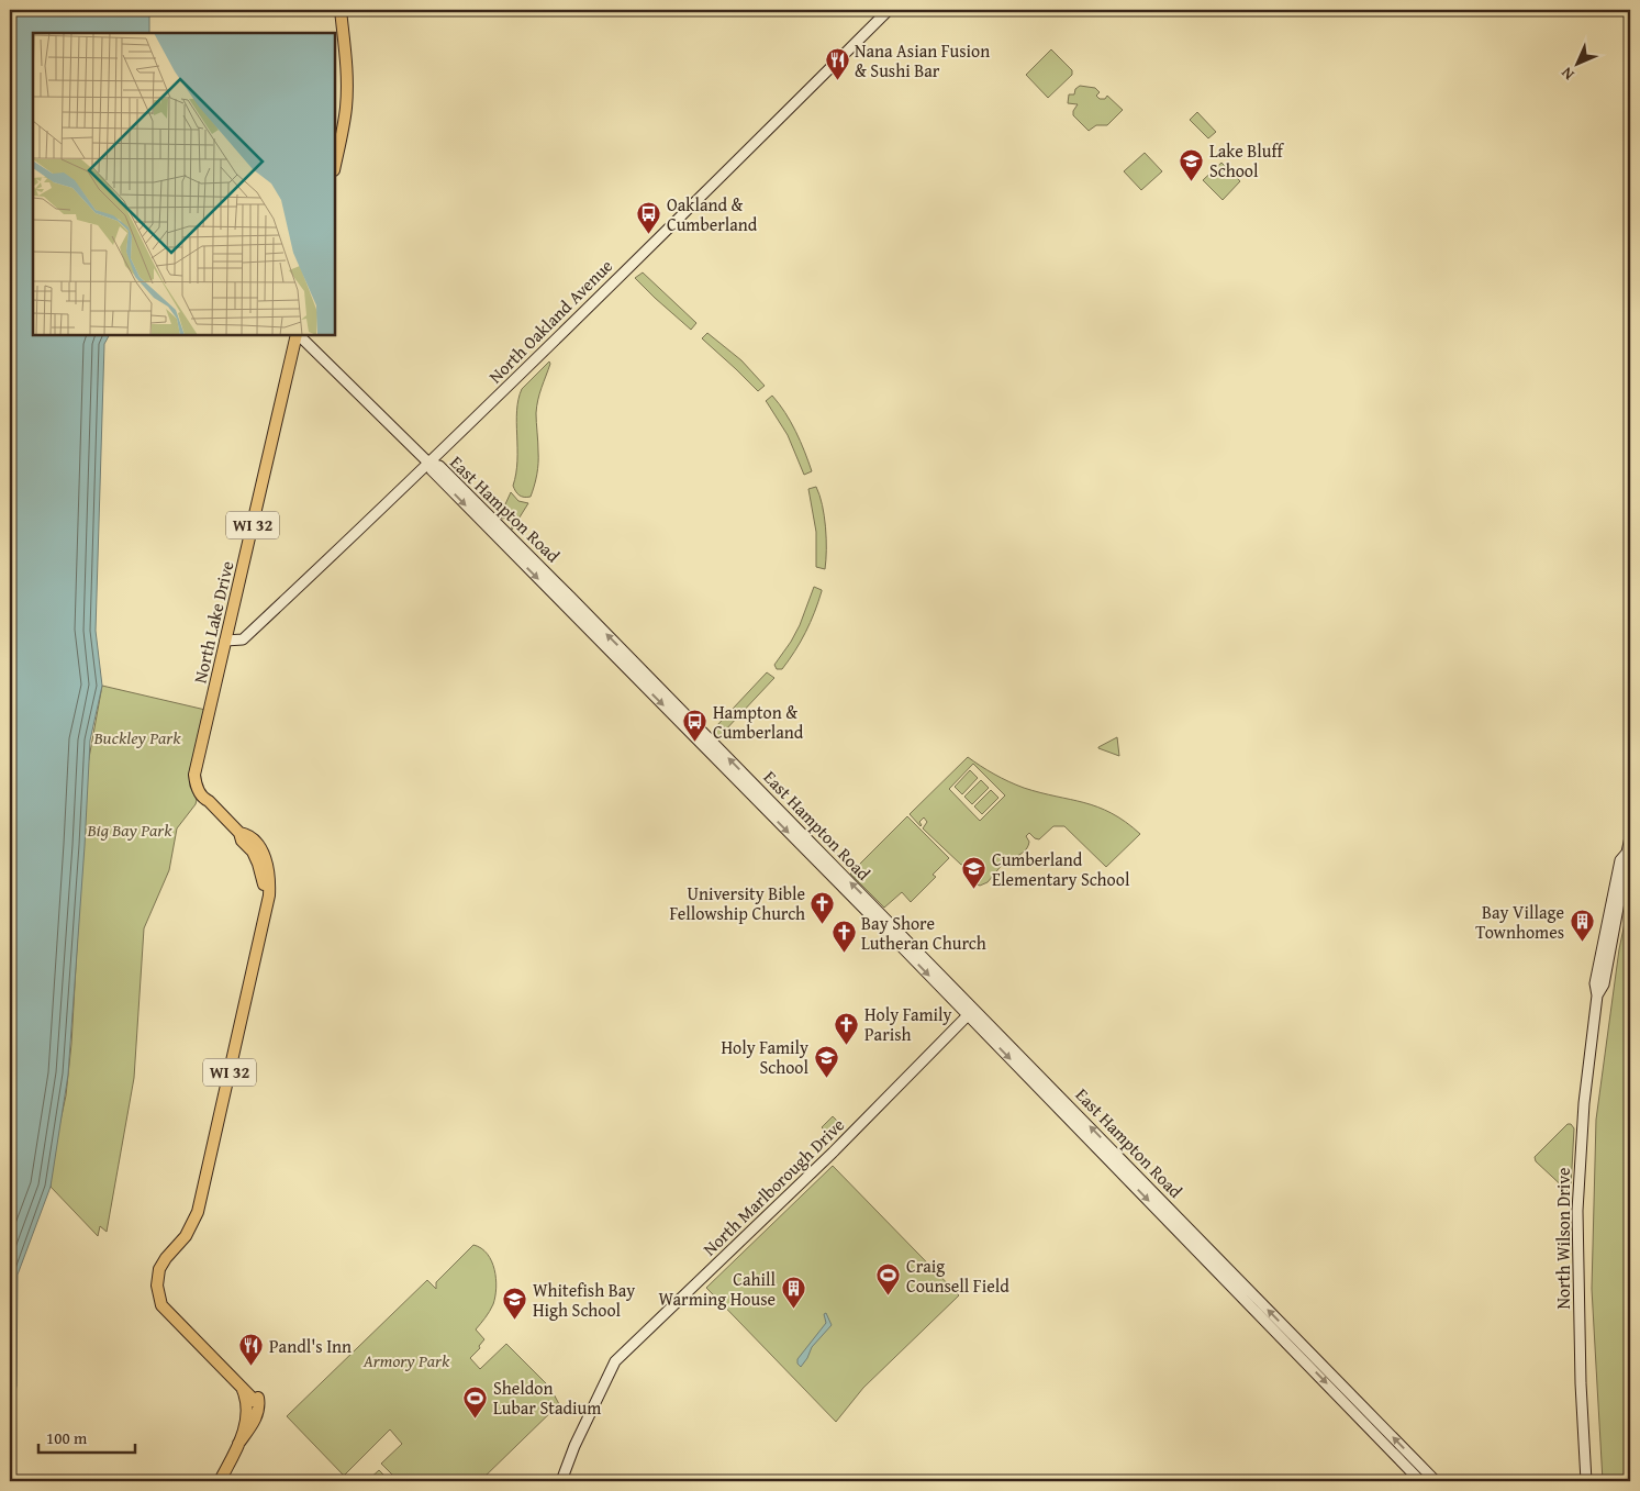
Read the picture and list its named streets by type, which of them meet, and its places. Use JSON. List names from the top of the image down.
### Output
{
  "streets": {
    "main road": [
      "North Oakland Avenue",
      "East Hampton Road",
      "WI 32",
      "North Lake Drive",
      "North Marlborough Drive",
      "North Wilson Drive"
    ]
  },
  "crossings": [
    ["North Oakland Avenue", "East Hampton Road"],
    ["North Oakland Avenue", "North Lake Drive"],
    ["East Hampton Road", "North Marlborough Drive"],
    ["WI 32", "North Lake Drive"]
  ],
  "parks": ["Buckley Park", "Big Bay Park", "Armory Park"],
  "places": {
    "restaurant": ["Nana Asian Fusion & Sushi Bar", "Pandl's Inn"],
    "school or university": [
      "Lake Bluff School",
      "Cumberland Elementary School",
      "Holy Family School",
      "Whitefish Bay High School"
    ],
    "bus stop": ["Oakland & Cumberland", "Hampton & Cumberland"],
    "church": ["University Bible Fellowship Church", "Bay Shore Lutheran Church", "Holy Family Parish"],
    "building": ["Bay Village Townhomes", "Cahill Warming House"],
    "sports": ["Craig Counsell Field", "Sheldon Lubar Stadium"]
  },
  "scale_bar": "100 m",
  "north": "bottom left"
}
